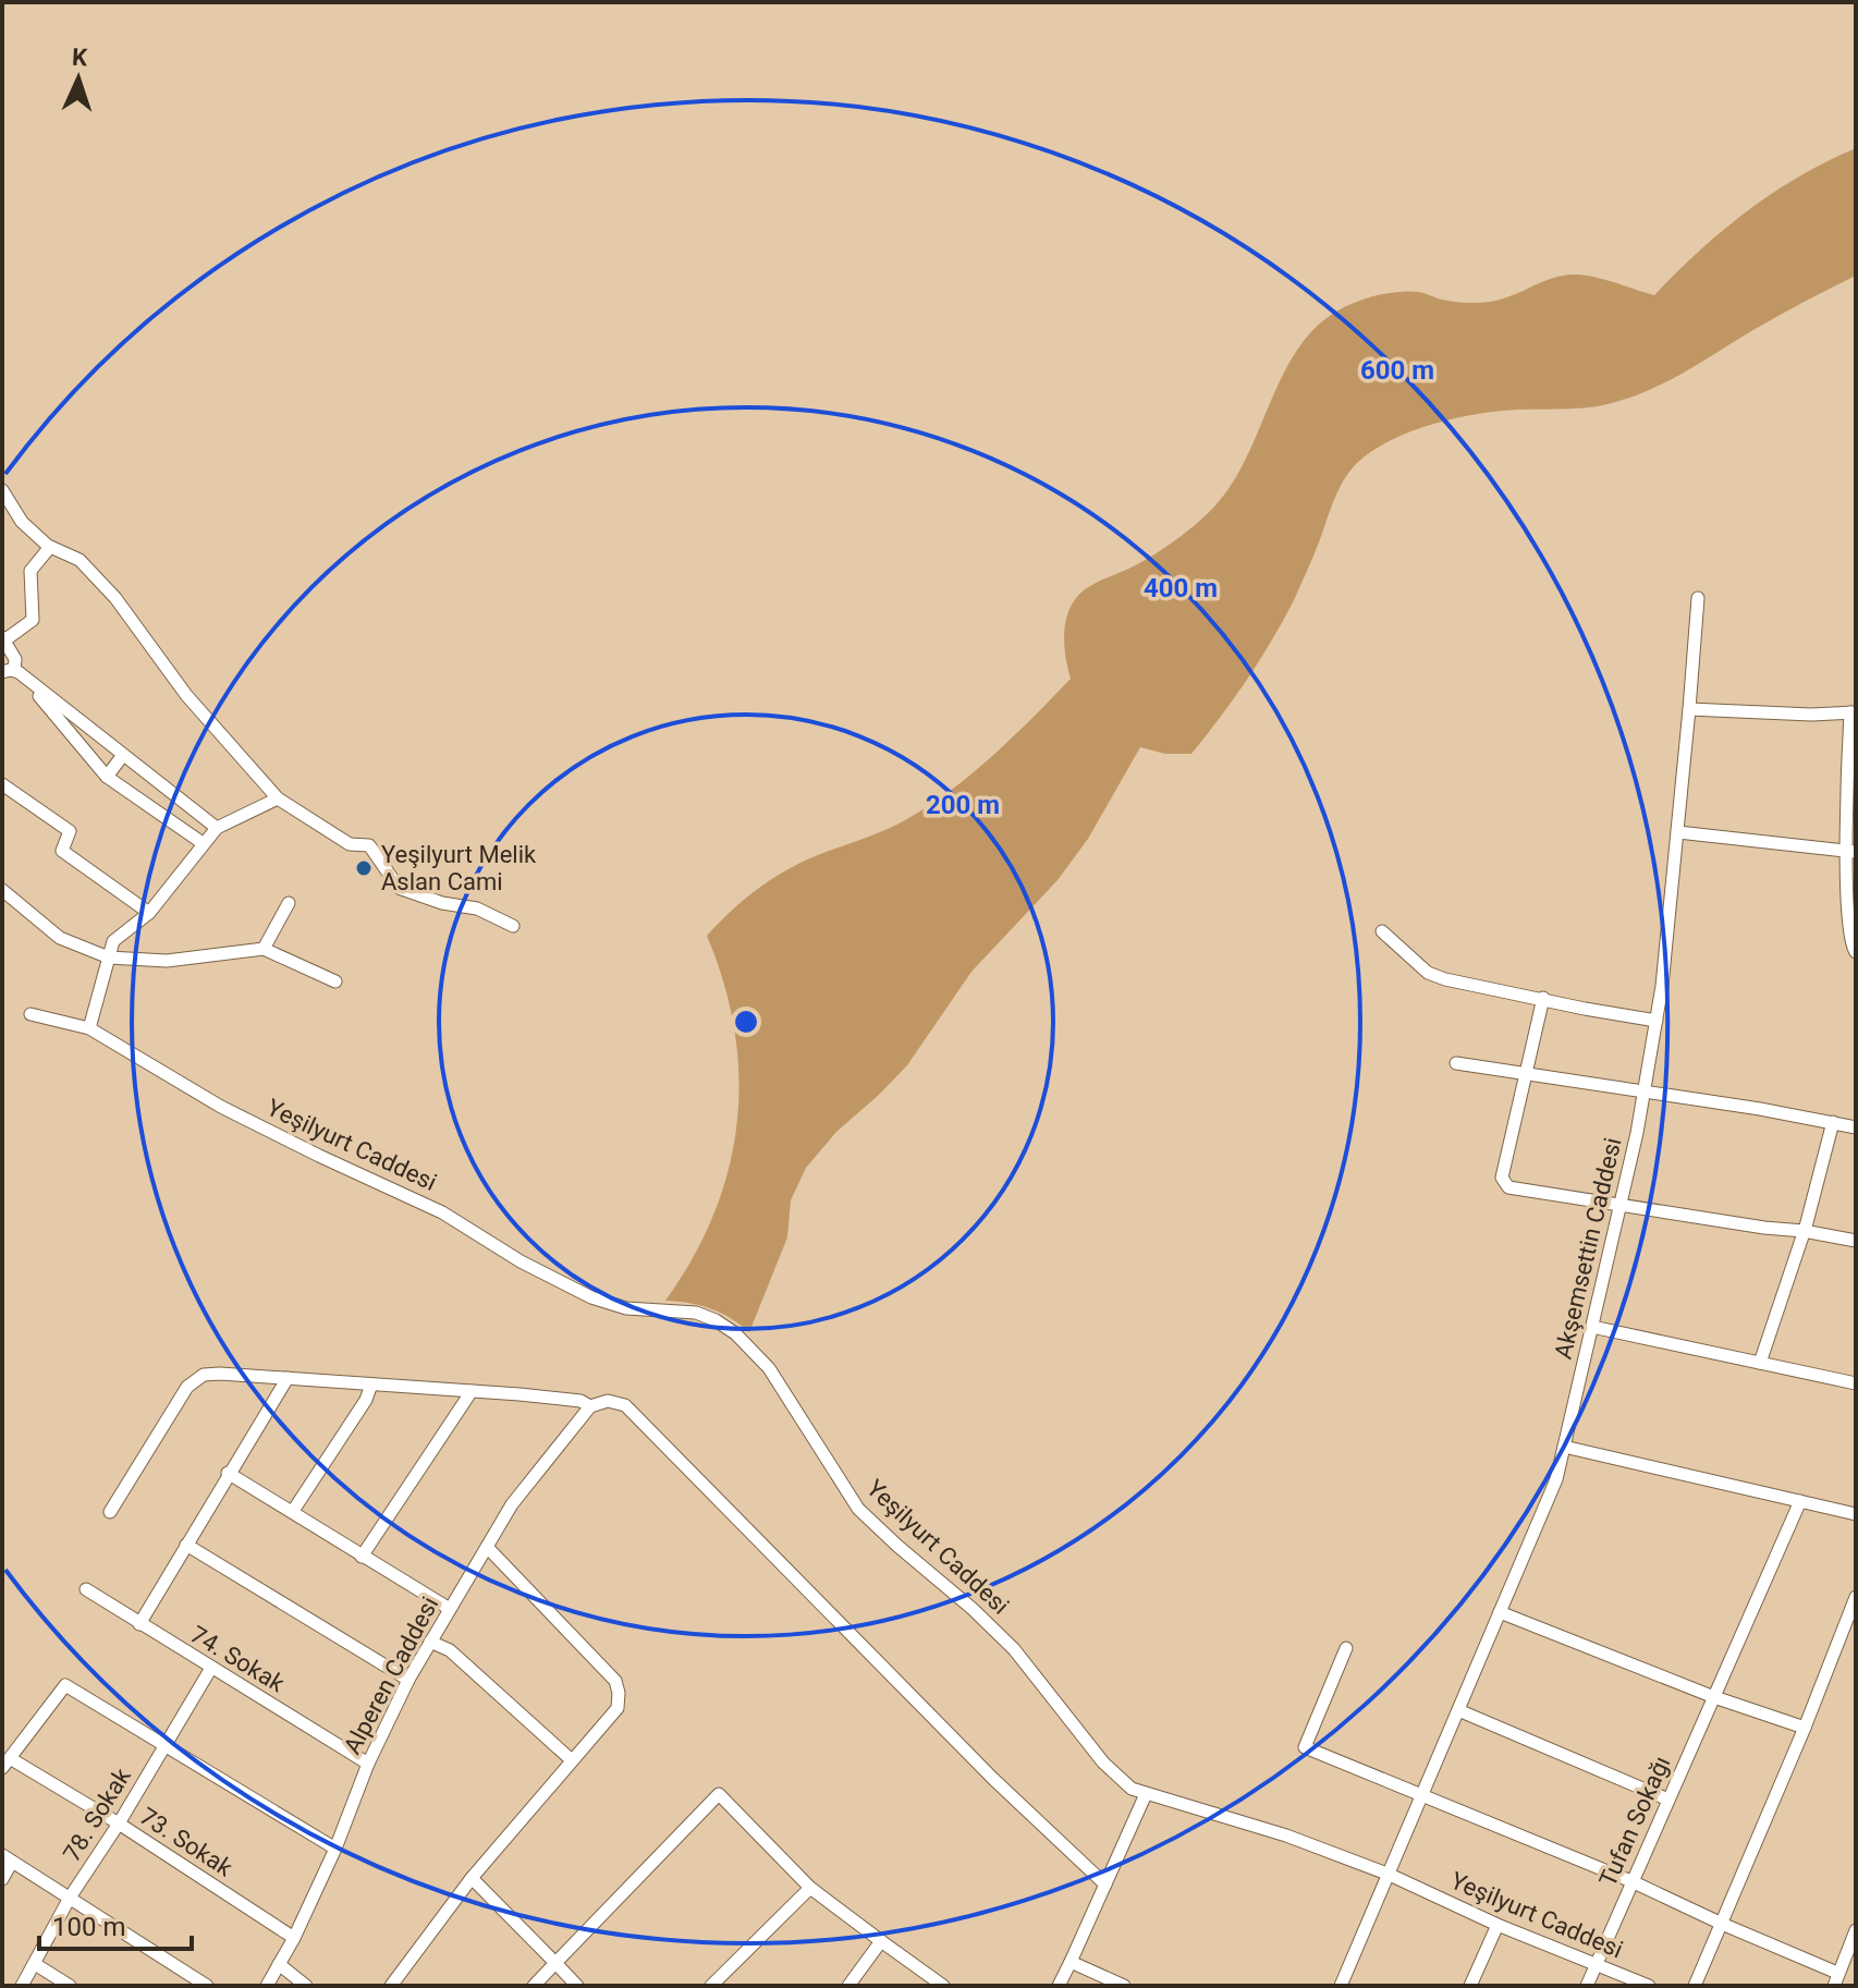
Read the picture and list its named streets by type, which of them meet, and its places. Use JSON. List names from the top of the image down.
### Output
{
  "streets": {
    "street": [
      "Yeşilyurt Caddesi",
      "Akşemsettin Caddesi",
      "74. Sokak",
      "Alperen Caddesi",
      "78. Sokak",
      "Tufan Sokağı",
      "73. Sokak"
    ]
  },
  "crossings": [
    ["Yeşilyurt Caddesi", "Akşemsettin Caddesi"],
    ["Yeşilyurt Caddesi", "Tufan Sokağı"],
    ["74. Sokak", "Alperen Caddesi"],
    ["74. Sokak", "78. Sokak"],
    ["Alperen Caddesi", "73. Sokak"],
    ["78. Sokak", "73. Sokak"]
  ],
  "places": ["Yeşilyurt Melik Aslan Cami"],
  "scale_bar": "100 m",
  "north": "top",
  "rings": ["600 m", "400 m", "200 m"]
}
